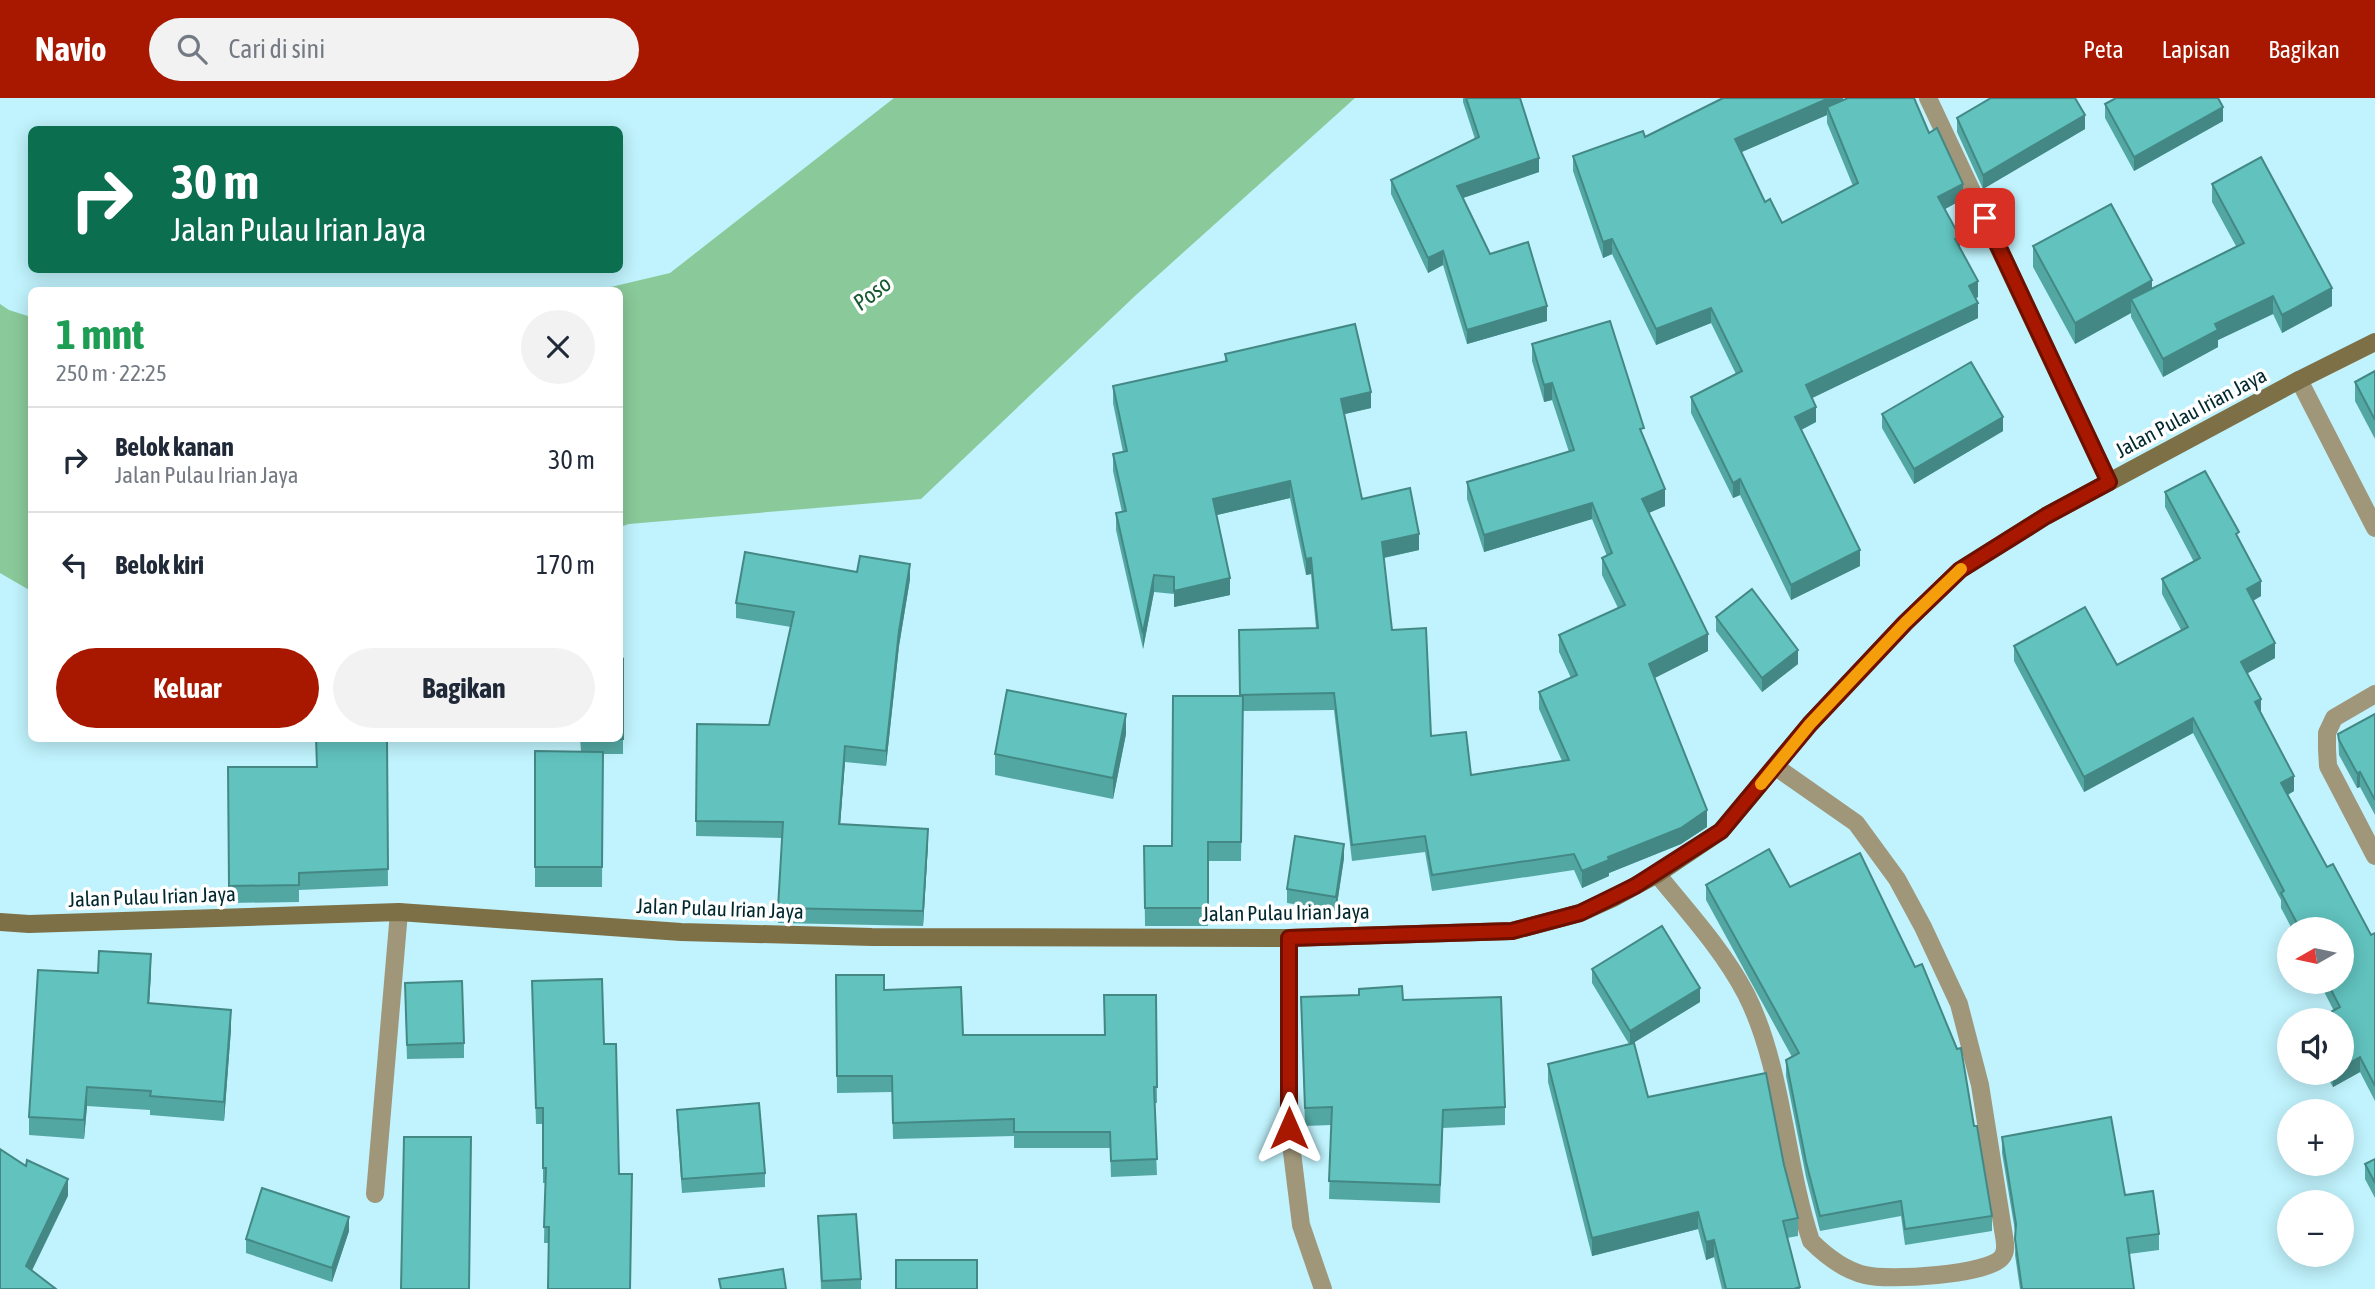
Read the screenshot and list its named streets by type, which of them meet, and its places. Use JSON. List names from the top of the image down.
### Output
{
  "streets": {
    "street": ["Jalan Pulau Irian Jaya"]
  },
  "water": ["Poso"],
  "north": "left",
  "page": {
    "header": "Navio",
    "search": "Cari di sini",
    "nav": ["Peta", "Lapisan", "Bagikan"],
    "turn": ["30 m", "Jalan Pulau Irian Jaya"],
    "heading": ["1 mnt", "250 m · 22:25"],
    "list": [
      {
        "name": "Belok kanan",
        "note": "Jalan Pulau Irian Jaya",
        "value": "30 m"
      },
      {
        "name": "Belok kiri",
        "value": "170 m"
      }
    ],
    "buttons": ["Keluar", "Bagikan"],
    "map_buttons": ["+", "−"]
  }
}
